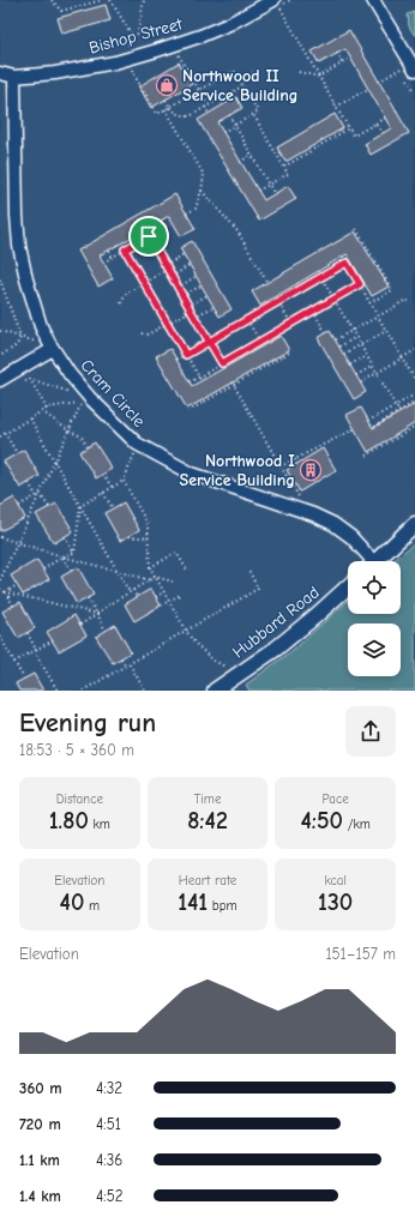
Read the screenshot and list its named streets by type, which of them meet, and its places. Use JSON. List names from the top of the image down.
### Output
{
  "streets": {
    "street": ["Bishop Street", "Cram Circle", "Hubbard Road"]
  },
  "crossings": [
    ["Bishop Street", "Cram Circle"]
  ],
  "places": {
    "shop": ["Northwood II Service Building"],
    "building": ["Northwood I Service Building"]
  },
  "page": {
    "heading": ["Evening run", "18:53 · 5 × 360 m"],
    "stats": [
      ["Distance", "1.80 km"],
      ["Time", "8:42"],
      ["Pace", "4:50 /km"],
      ["Elevation", "40 m"],
      ["Heart rate", "141 bpm"],
      ["kcal", "130"]
    ],
    "chart": ["Elevation", "151–157 m"],
    "list": [
      {
        "name": "360 m",
        "note": "4:32"
      },
      {
        "name": "720 m",
        "note": "4:51"
      },
      {
        "name": "1.1 km",
        "note": "4:36"
      },
      {
        "name": "1.4 km",
        "note": "4:52"
      }
    ]
  }
}
